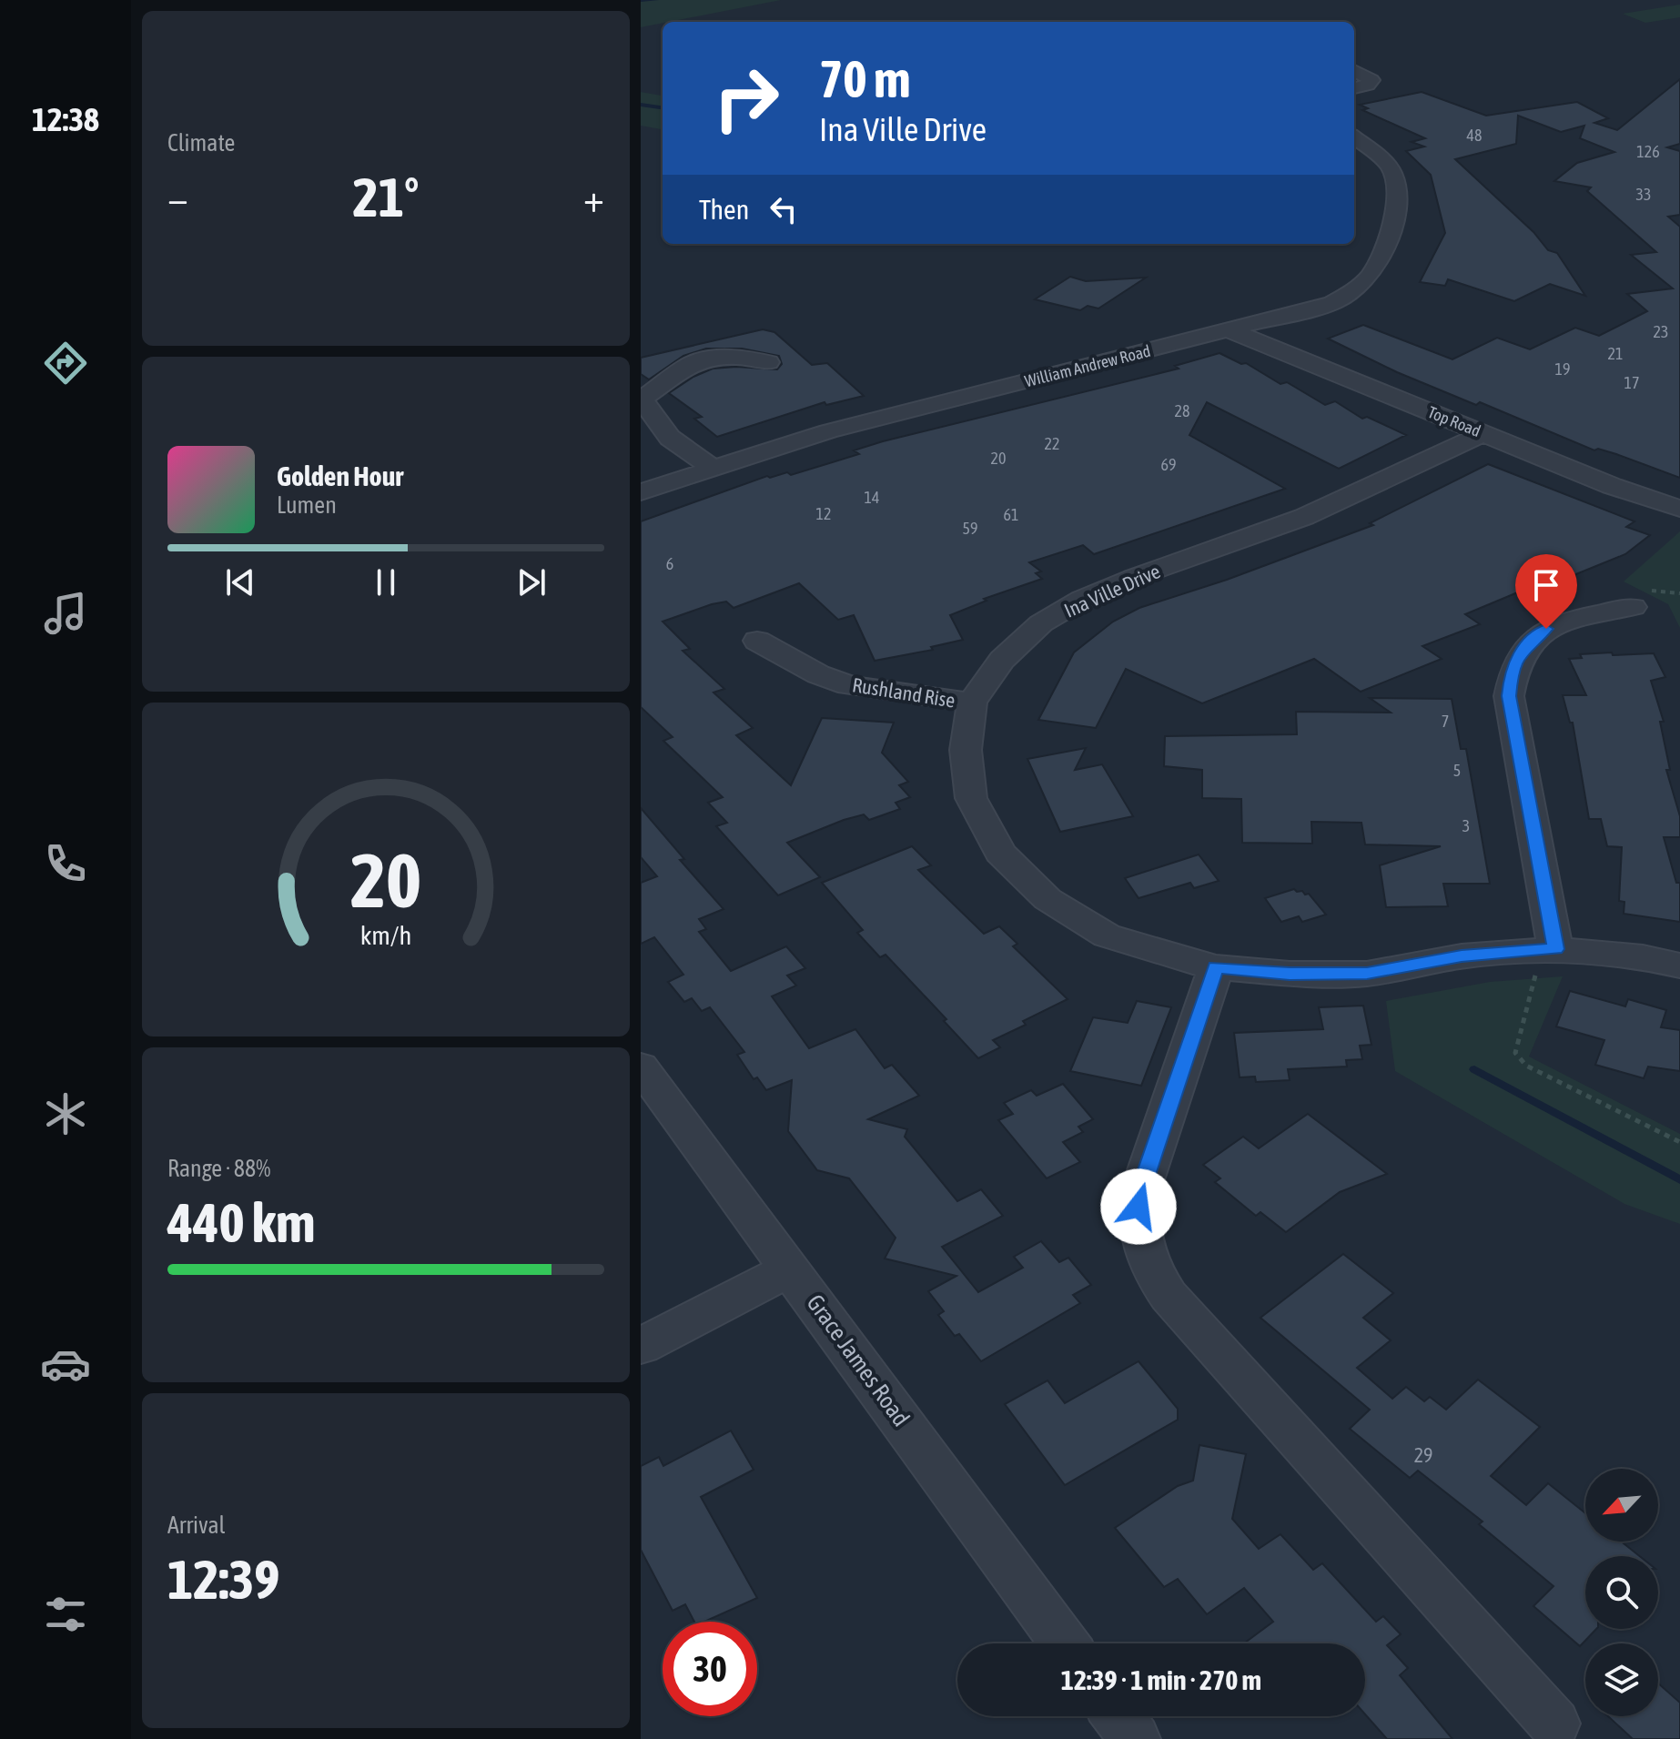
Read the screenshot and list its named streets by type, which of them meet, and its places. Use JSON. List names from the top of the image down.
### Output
{
  "streets": {
    "street": [
      "William Andrew Road",
      "Top Road",
      "Ina Ville Drive",
      "Rushland Rise",
      "Grace James Road"
    ]
  },
  "crossings": [
    ["William Andrew Road", "Top Road"],
    ["Top Road", "Ina Ville Drive"],
    ["Ina Ville Drive", "Rushland Rise"]
  ],
  "house_numbers": [
    "48",
    "126",
    "33",
    "23",
    "21",
    "19",
    "17",
    "28",
    "22",
    "20",
    "69",
    "14",
    "12",
    "61",
    "59",
    "6",
    "7",
    "5",
    "3",
    "29"
  ],
  "north": "bottom left",
  "page": {
    "tabs": "12:38",
    "tile": [
      "Climate",
      ["Range · 88%", "440 km"],
      ["Arrival", "12:39"]
    ],
    "turn": ["70 m", "Ina Ville Drive"],
    "heat": ["−", "21°", "+"],
    "then": "Then",
    "song": ["Golden Hour", "Lumen"],
    "limit": "30",
    "trip": "12:39 · 1 min · 270 m",
    "gauge": ["20", "km/h"]
  }
}
